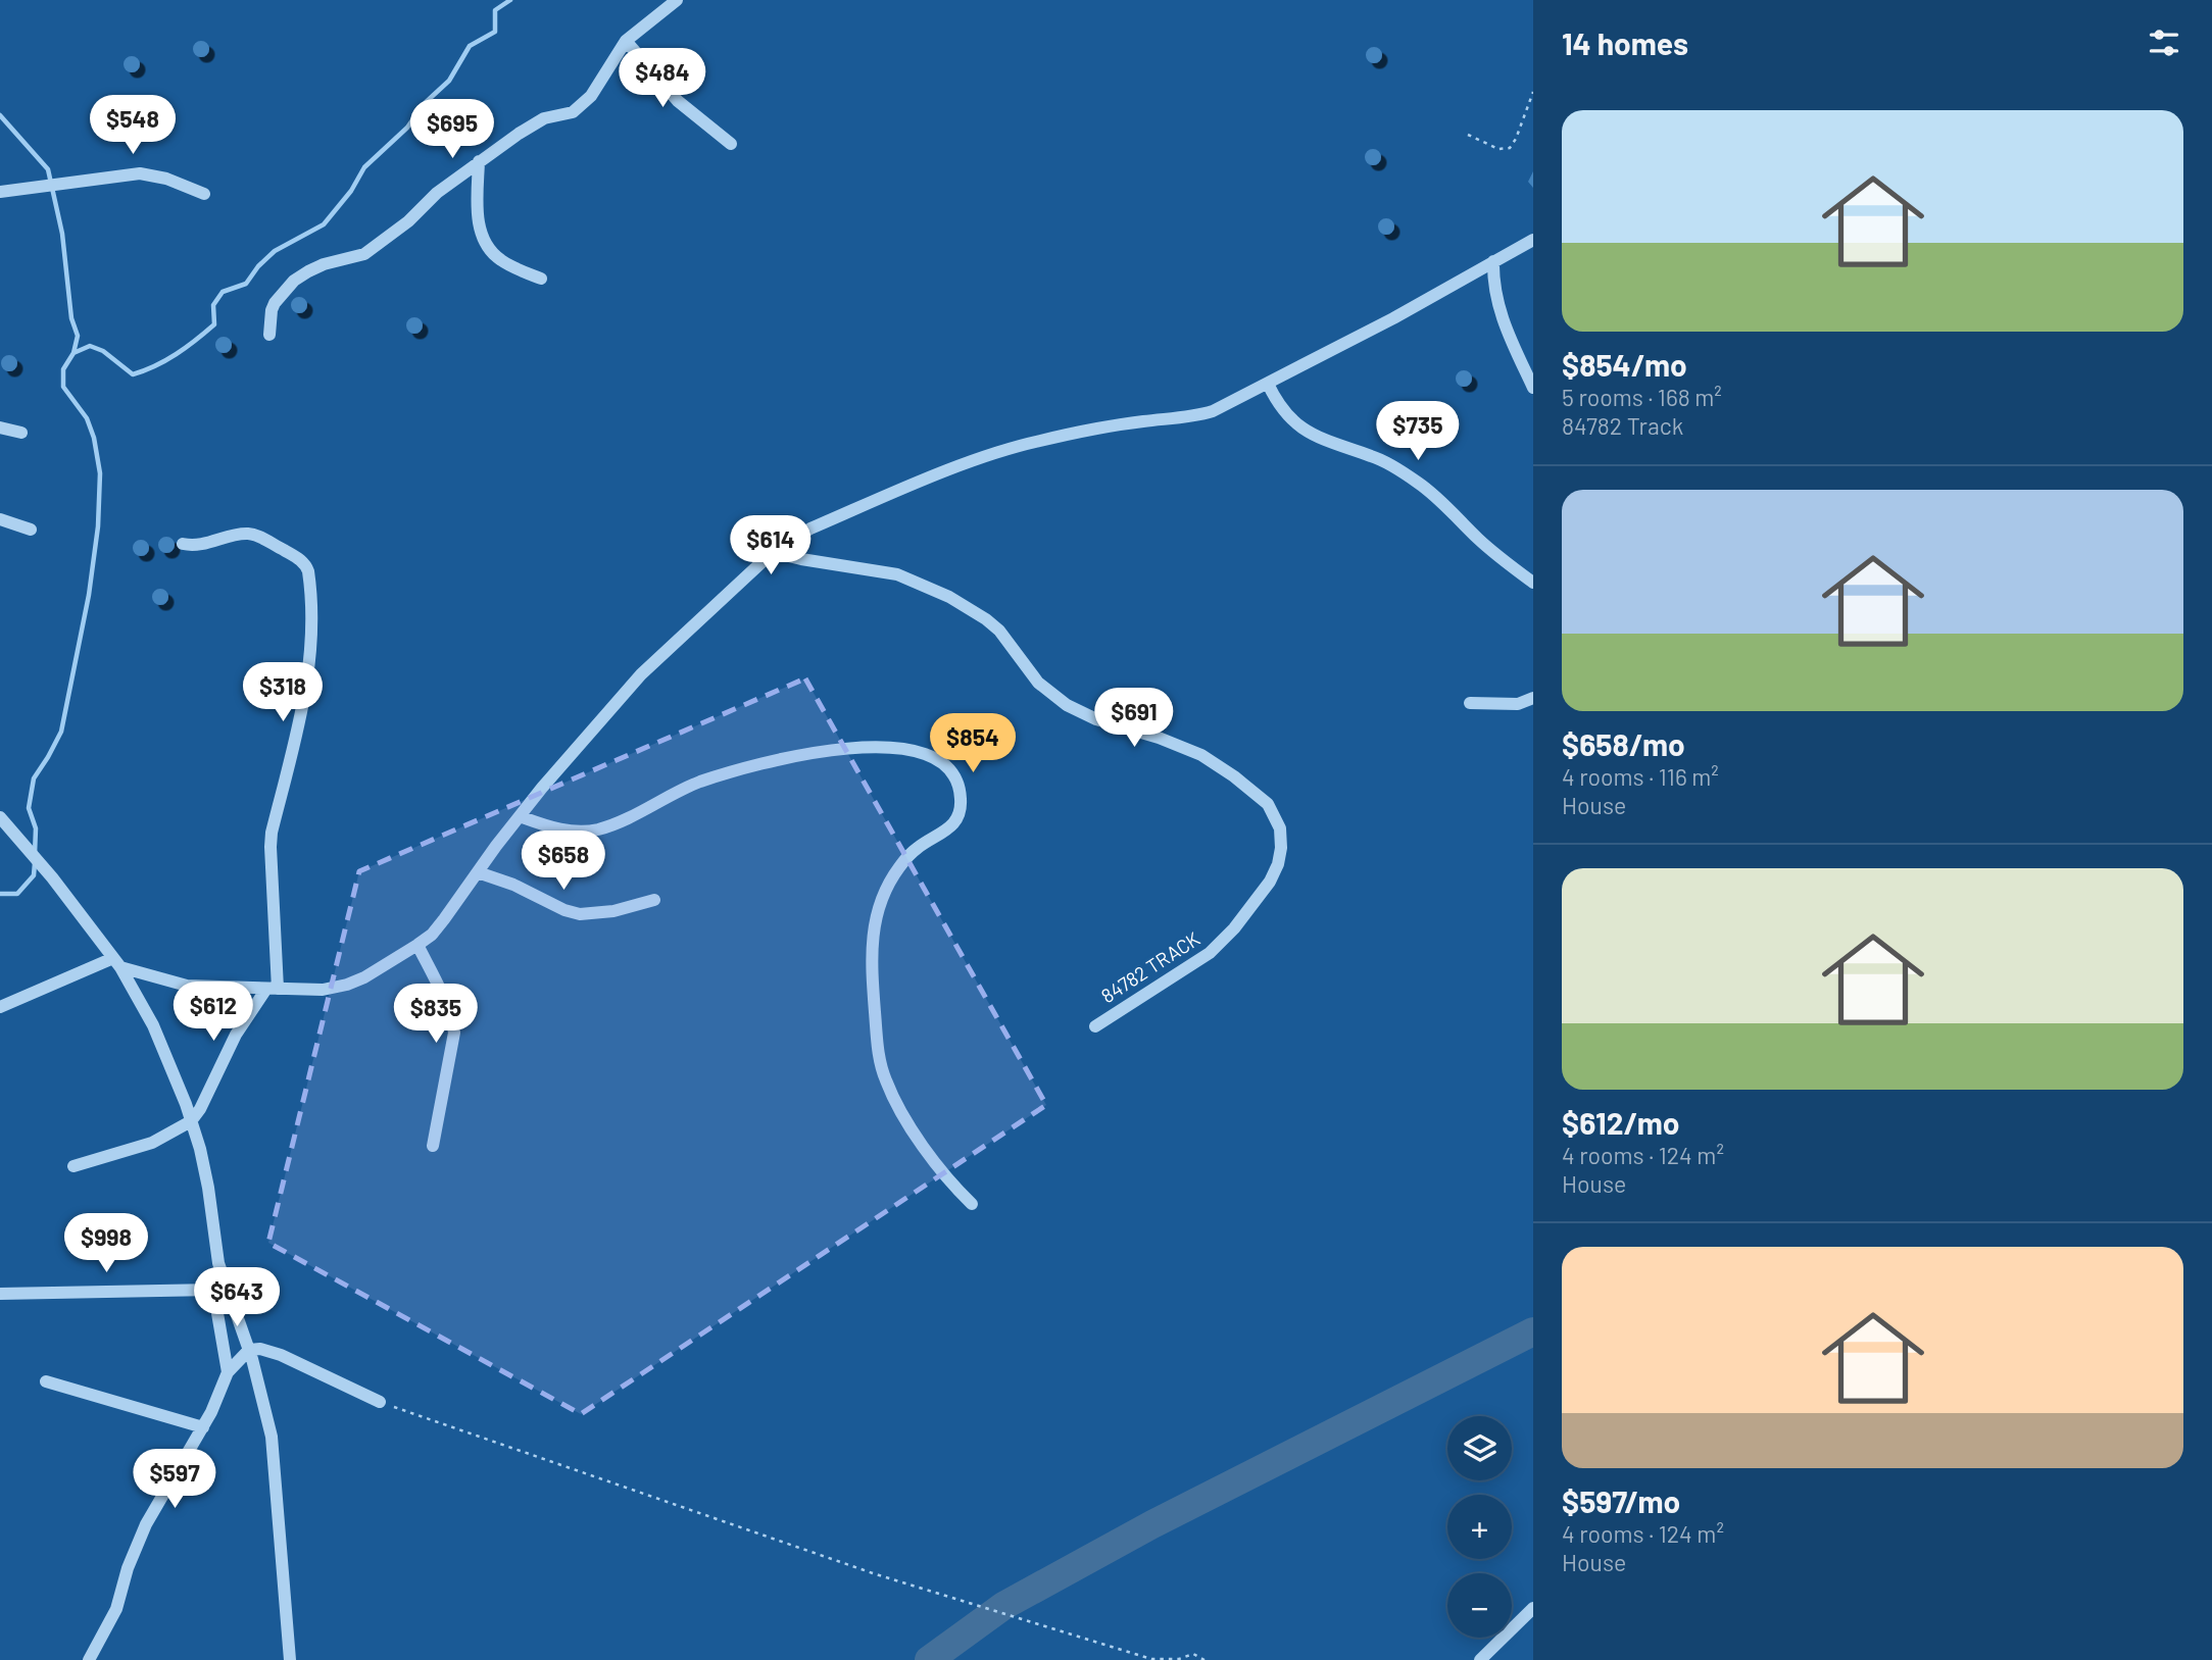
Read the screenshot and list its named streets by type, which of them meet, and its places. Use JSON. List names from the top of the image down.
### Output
{
  "streets": {
    "street": ["84782 TRACK"]
  },
  "page": {
    "heading": "14 homes",
    "price": [
      "$484",
      "$548",
      "$695",
      "$735",
      "$614",
      "$318",
      "$691",
      "$854",
      "$658",
      "$612",
      "$835",
      "$998",
      "$643",
      "$597"
    ],
    "list": [
      {
        "name": "$854/mo",
        "note": "5 rooms · 168 m² · 84782 Track"
      },
      {
        "name": "$658/mo",
        "note": "4 rooms · 116 m² · House"
      },
      {
        "name": "$612/mo",
        "note": "4 rooms · 124 m² · House"
      },
      {
        "name": "$597/mo",
        "note": "4 rooms · 124 m² · House"
      }
    ],
    "map_buttons": ["+", "−"]
  }
}
